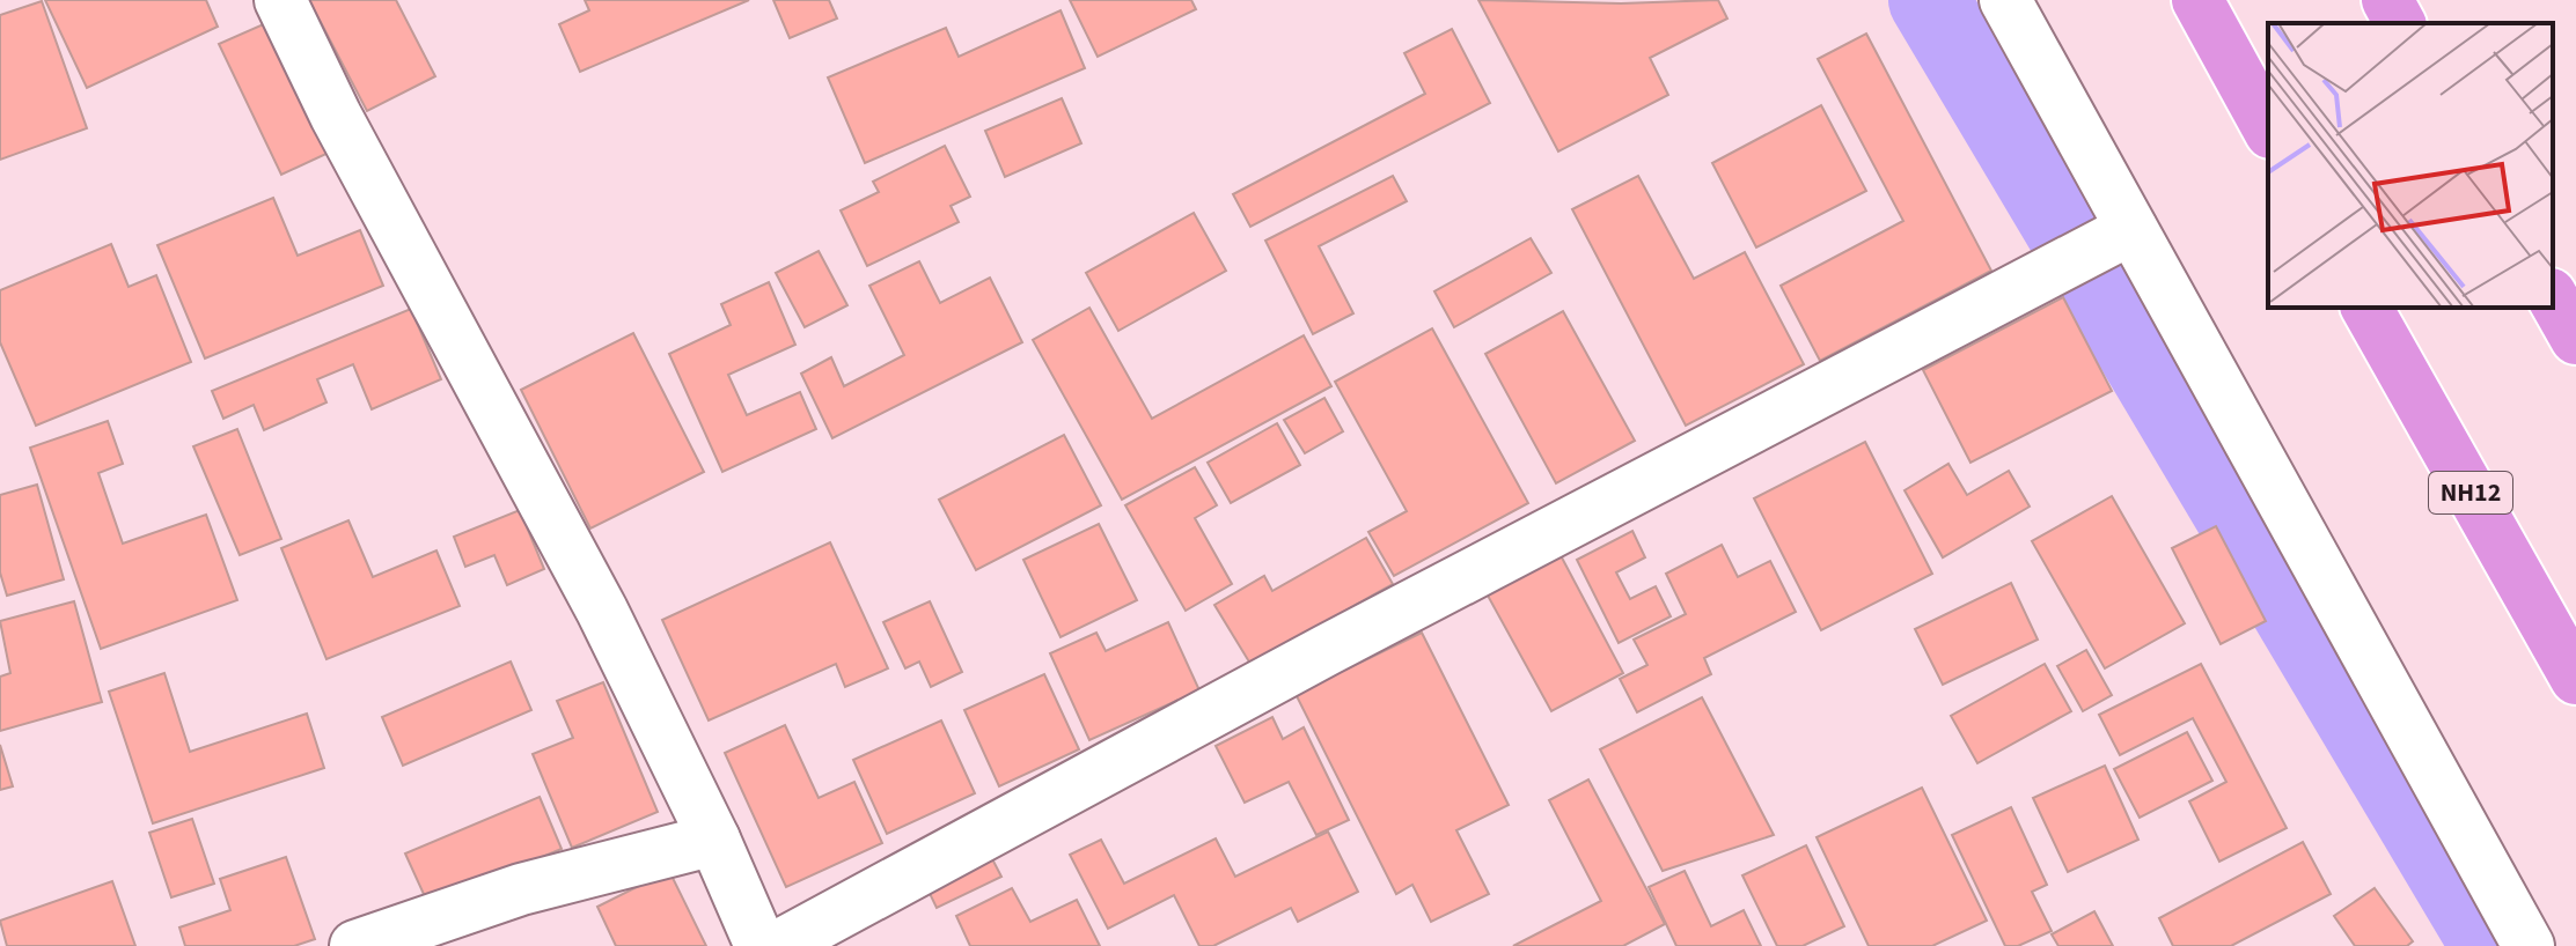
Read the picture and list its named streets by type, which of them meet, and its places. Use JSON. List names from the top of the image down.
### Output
{
  "streets": {
    "highway": ["NH12"]
  }
}
